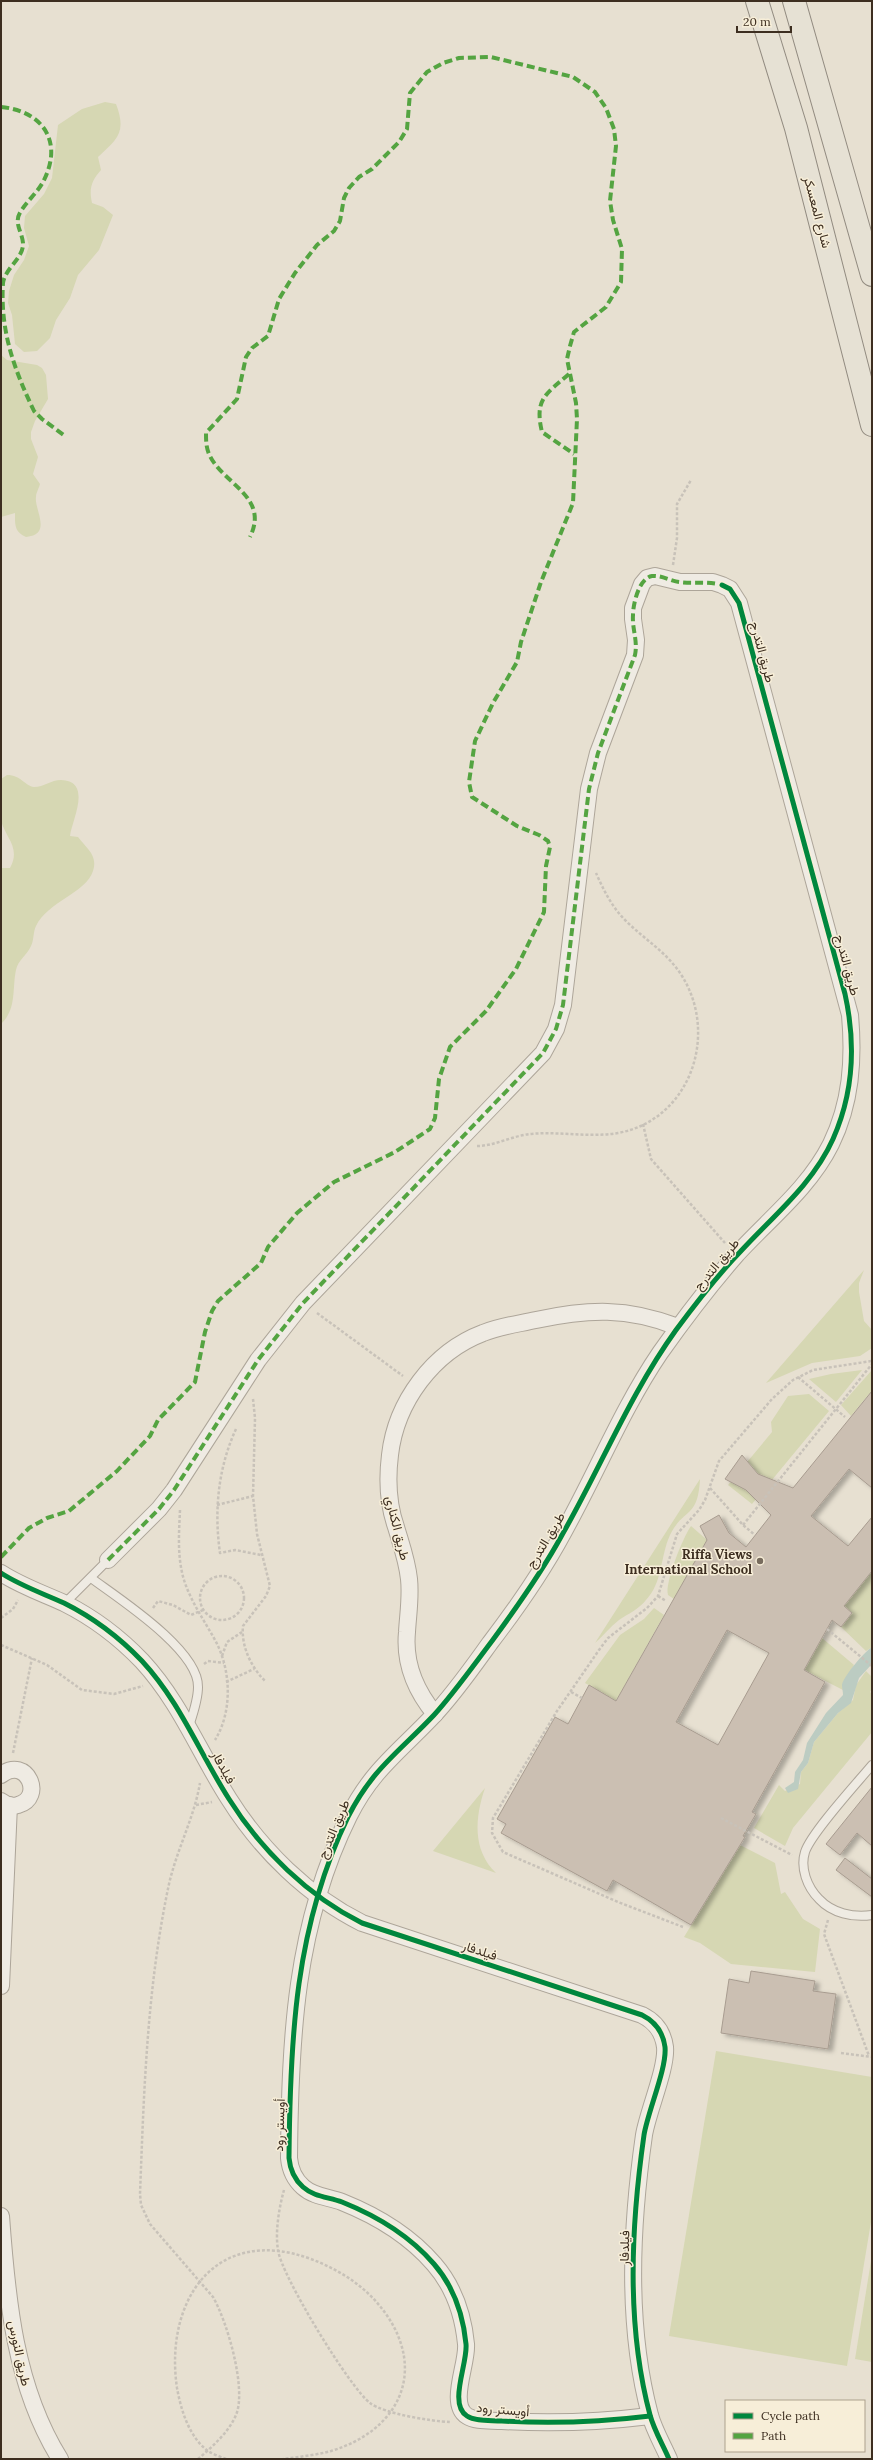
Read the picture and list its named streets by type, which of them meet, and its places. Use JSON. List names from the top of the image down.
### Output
{
  "streets": {
    "main road": ["شارع المعسكر"],
    "street": [
      "طريق التدرج",
      "طريق الكناري",
      "فيلدفار",
      "أويستر رود",
      "طريق النورس"
    ]
  },
  "crossings": [
    ["طريق التدرج", "طريق الكناري"],
    ["طريق التدرج", "فيلدفار"],
    ["طريق التدرج", "أويستر رود"],
    ["فيلدفار", "أويستر رود"]
  ],
  "places": ["Riffa Views International School"],
  "legend": ["Cycle path", "Path"],
  "scale_bar": "20 m"
}
